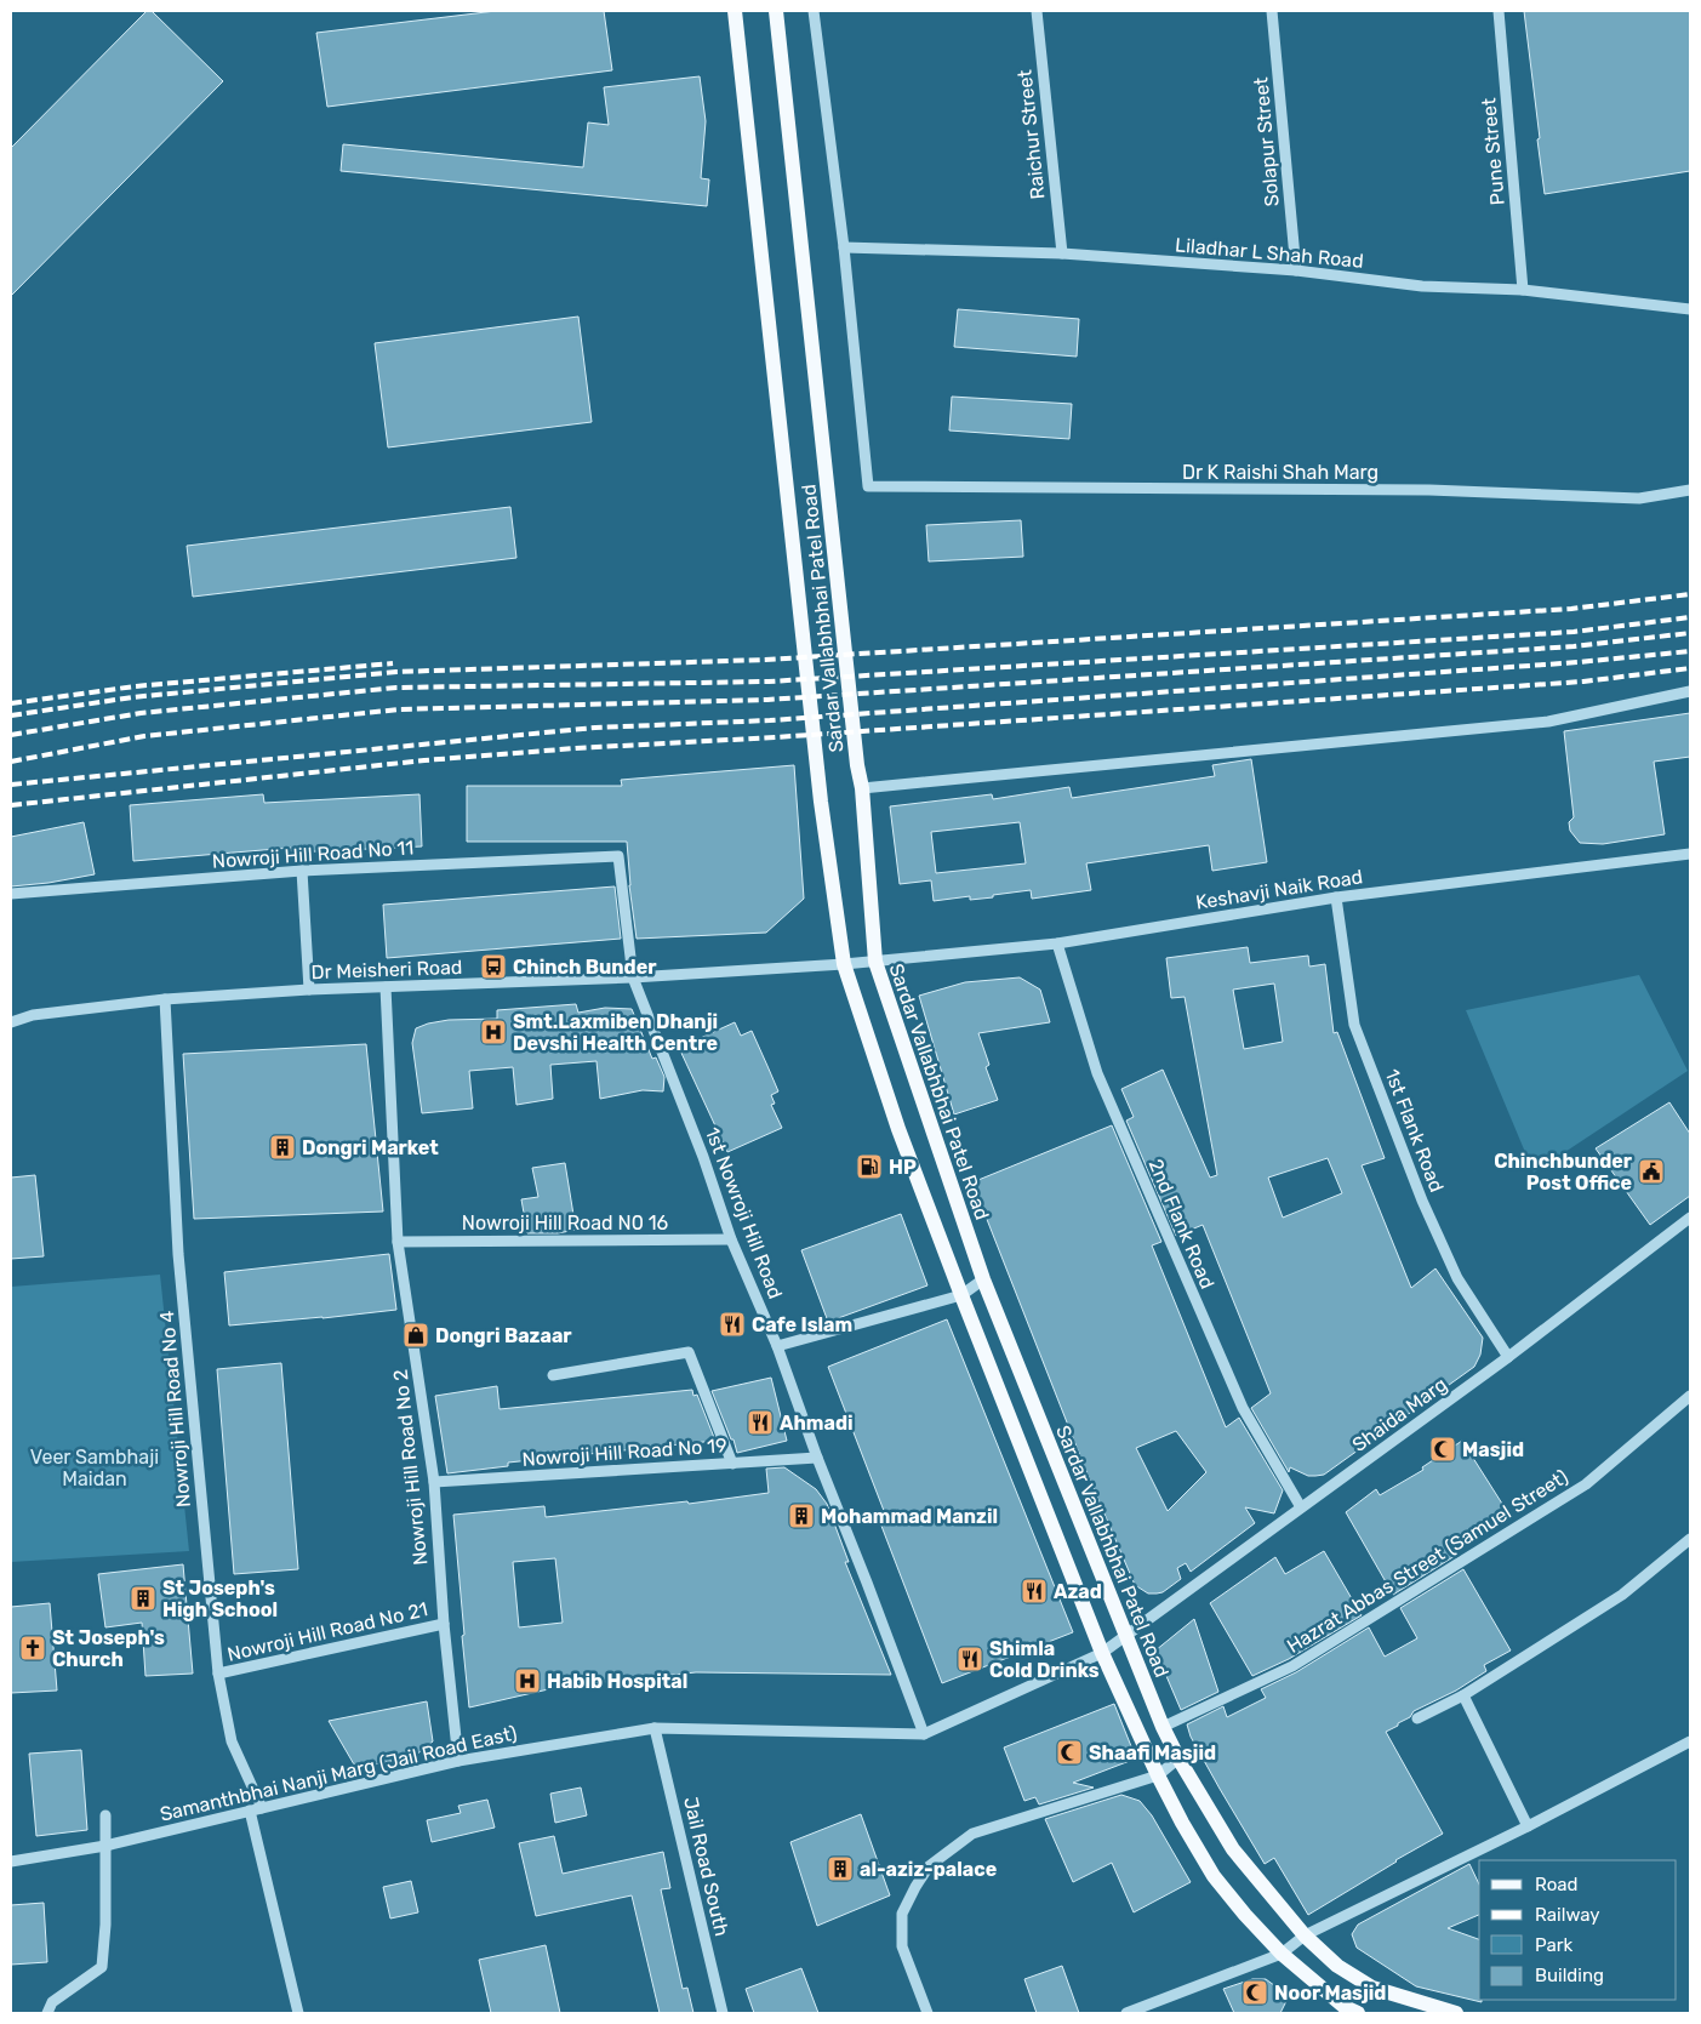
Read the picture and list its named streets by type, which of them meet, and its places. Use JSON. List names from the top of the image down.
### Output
{
  "streets": {
    "main road": ["Sardar Vallabhbhai Patel Road"],
    "street": [
      "Raichur Street",
      "Solapur Street",
      "Pune Street",
      "Liladhar L Shah Road",
      "Dr K Raishi Shah Marg",
      "Nowroji Hill Road No 11",
      "Keshavji Naik Road",
      "Dr Meisheri Road",
      "1st Flank Road",
      "1st Nowroji Hill Road",
      "Nowroji Hill Road N0 16",
      "2nd Flank Road",
      "Nowroji Hill Road No 4",
      "Shaida Marg",
      "Nowroji Hill Road No 19",
      "Nowroji Hill Road No 2",
      "Hazrat Abbas Street (Samuel Street)",
      "Nowroji Hill Road No 21",
      "Samanthbhai Nanji Marg (Jail Road East)",
      "Jail Road South"
    ]
  },
  "crossings": [
    ["Raichur Street", "Liladhar L Shah Road"],
    ["Solapur Street", "Liladhar L Shah Road"],
    ["Pune Street", "Liladhar L Shah Road"],
    ["Liladhar L Shah Road", "Dr K Raishi Shah Marg"],
    ["Sardar Vallabhbhai Patel Road", "Keshavji Naik Road"],
    ["Sardar Vallabhbhai Patel Road", "Dr Meisheri Road"],
    ["Sardar Vallabhbhai Patel Road", "Shaida Marg"],
    ["Sardar Vallabhbhai Patel Road", "Hazrat Abbas Street (Samuel Street)"],
    ["Sardar Vallabhbhai Patel Road", "Samanthbhai Nanji Marg (Jail Road East)"],
    ["Nowroji Hill Road No 11", "1st Nowroji Hill Road"],
    ["Keshavji Naik Road", "Dr Meisheri Road"],
    ["Keshavji Naik Road", "1st Flank Road"],
    ["Keshavji Naik Road", "2nd Flank Road"],
    ["Dr Meisheri Road", "1st Nowroji Hill Road"],
    ["Dr Meisheri Road", "Nowroji Hill Road No 4"],
    ["Dr Meisheri Road", "Nowroji Hill Road No 2"],
    ["1st Flank Road", "Shaida Marg"],
    ["1st Nowroji Hill Road", "Nowroji Hill Road N0 16"],
    ["1st Nowroji Hill Road", "Nowroji Hill Road No 19"],
    ["1st Nowroji Hill Road", "Samanthbhai Nanji Marg (Jail Road East)"],
    ["Nowroji Hill Road N0 16", "Nowroji Hill Road No 2"],
    ["2nd Flank Road", "Shaida Marg"],
    ["Nowroji Hill Road No 4", "Nowroji Hill Road No 21"],
    ["Nowroji Hill Road No 4", "Samanthbhai Nanji Marg (Jail Road East)"],
    ["Shaida Marg", "Samanthbhai Nanji Marg (Jail Road East)"],
    ["Nowroji Hill Road No 19", "Nowroji Hill Road No 2"],
    ["Nowroji Hill Road No 2", "Nowroji Hill Road No 21"],
    ["Nowroji Hill Road No 2", "Samanthbhai Nanji Marg (Jail Road East)"],
    ["Samanthbhai Nanji Marg (Jail Road East)", "Jail Road South"]
  ],
  "parks": ["Veer Sambhaji Maidan"],
  "places": {
    "bus stop": ["Chinch Bunder"],
    "hospital": ["Smt.Laxmiben Dhanji Devshi Health Centre", "Habib Hospital"],
    "building": [
      "Dongri Market",
      "Mohammad Manzil",
      "St Joseph's High School",
      "al-aziz-palace"
    ],
    "fuel station": ["HP"],
    "public building": ["Chinchbunder Post Office"],
    "restaurant": [
      "Cafe Islam",
      "Ahmadi",
      "Azad",
      "Shimla Cold Drinks"
    ],
    "shop": ["Dongri Bazaar"],
    "mosque": ["Masjid", "Shaafi Masjid", "Noor Masjid"],
    "church": ["St Joseph's Church"]
  },
  "legend": [
    "Road",
    "Railway",
    "Park",
    "Building"
  ]
}
